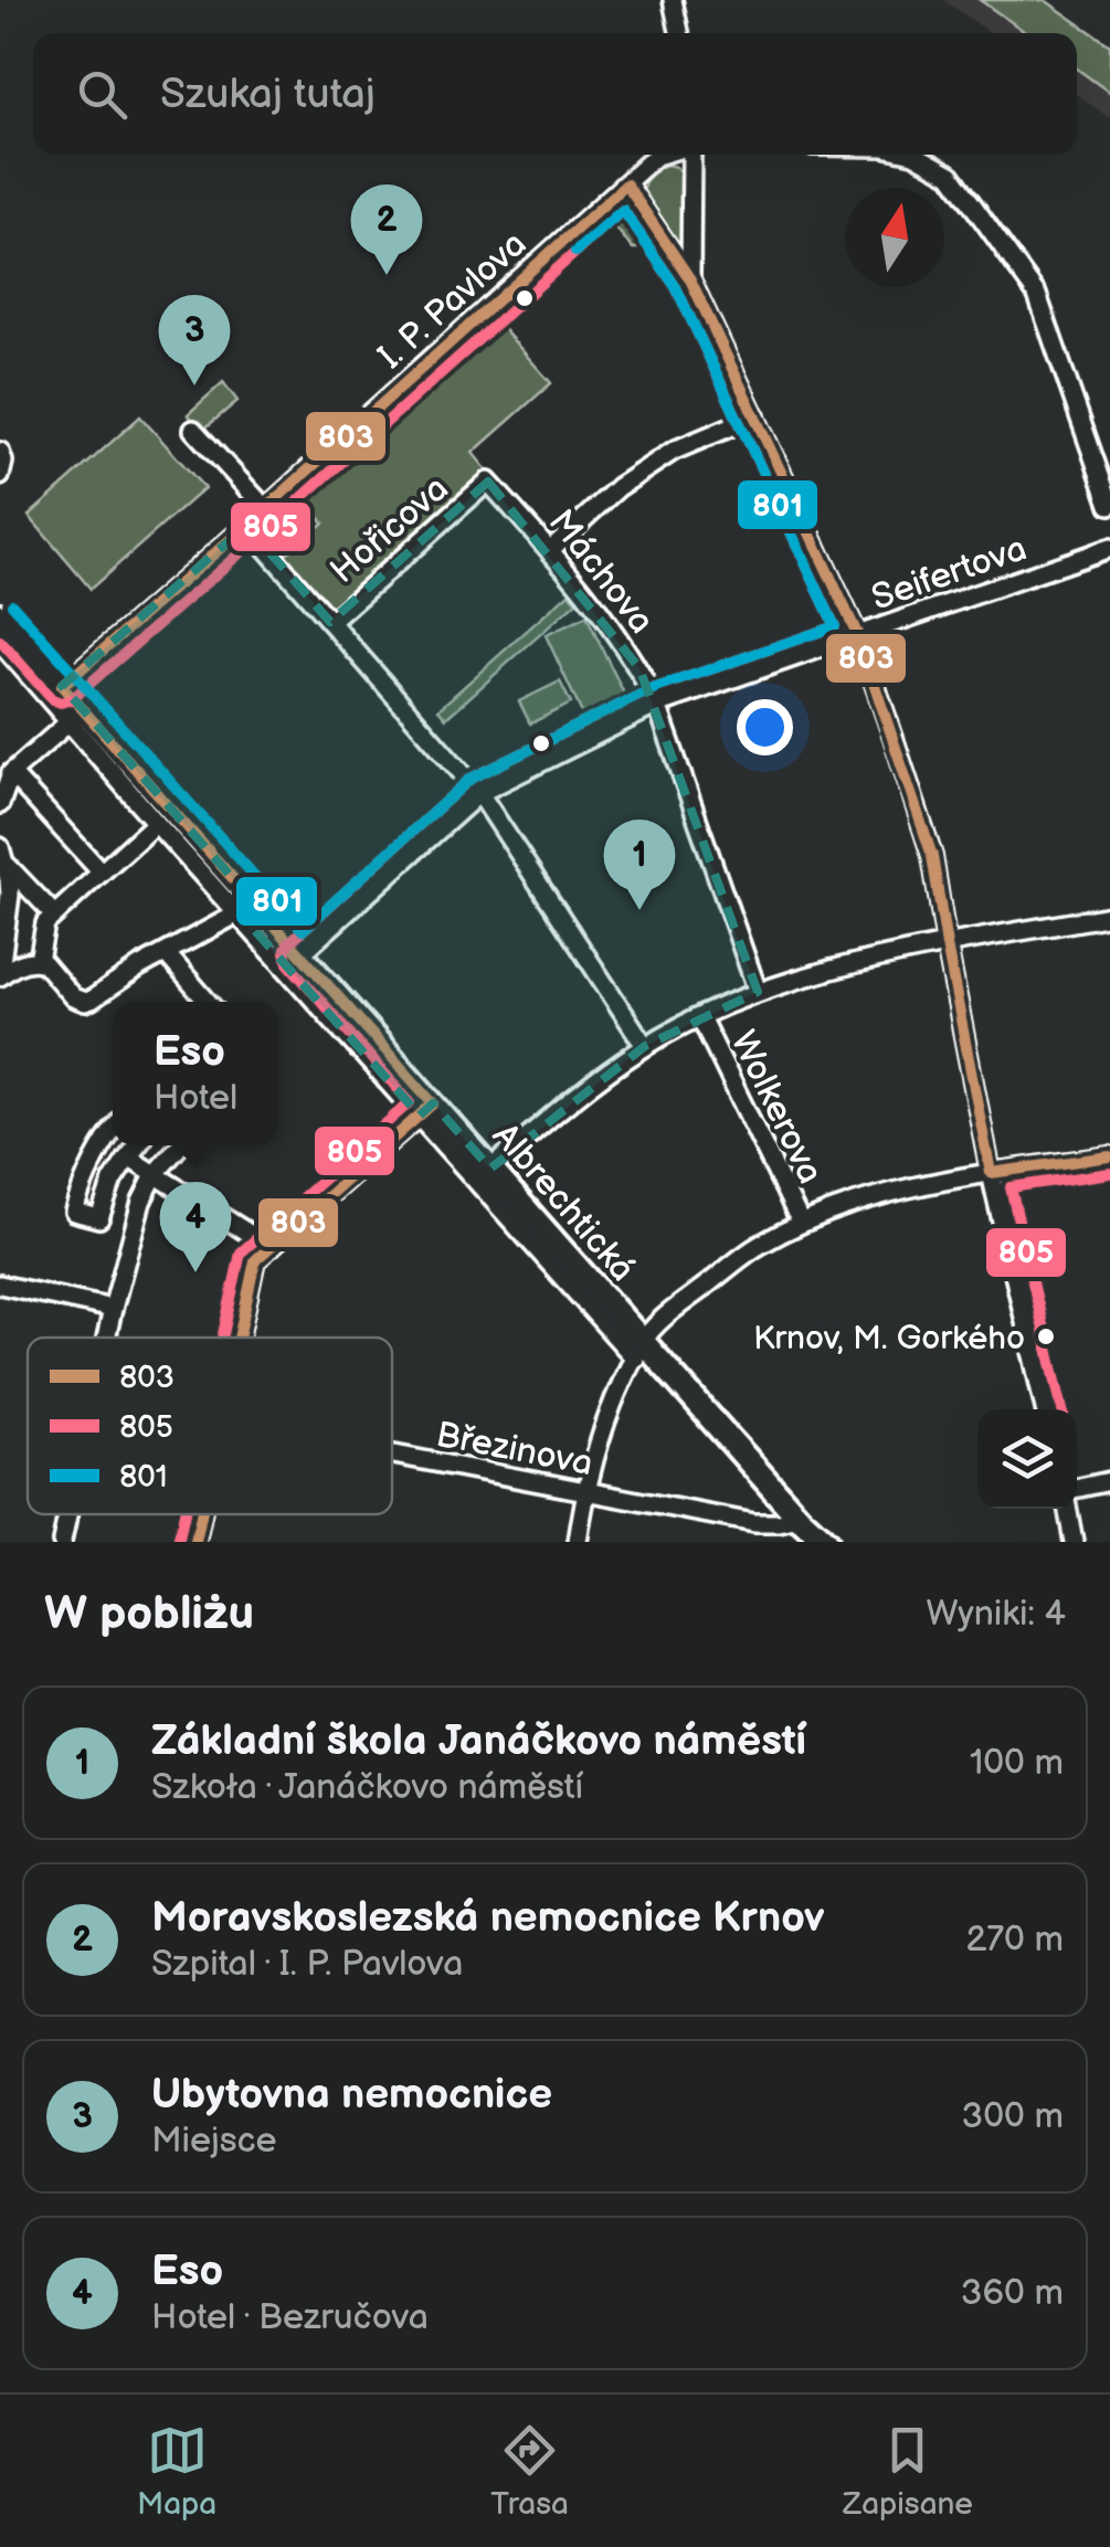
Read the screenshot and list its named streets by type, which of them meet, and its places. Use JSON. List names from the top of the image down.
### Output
{
  "streets": {
    "main road": ["Albrechtická"],
    "street": [
      "I. P. Pavlova",
      "Hořicova",
      "Máchova",
      "Seifertova",
      "Wolkerova",
      "Březinova"
    ]
  },
  "crossings": [
    ["I. P. Pavlova", "Albrechtická"],
    ["Hořicova", "Máchova"],
    ["Máchova", "Seifertova"],
    ["Seifertova", "Albrechtická"],
    ["Albrechtická", "Březinova"]
  ],
  "places": ["Krnov, M. Gorkého"],
  "lines": ["transit line 803", "transit line 805", "transit line 801"],
  "legend": ["803", "805", "801"],
  "north": "top",
  "page": {
    "search": "Szukaj tutaj",
    "pins": [
      "2",
      "3",
      "1",
      "4"
    ],
    "popup": ["Eso", "Hotel"],
    "heading": ["W pobliżu", "Wyniki: 4"],
    "list": [
      {
        "mark": "1",
        "name": "Základní škola Janáčkovo náměstí",
        "note": "Szkoła · Janáčkovo náměstí",
        "value": "100 m"
      },
      {
        "mark": "2",
        "name": "Moravskoslezská nemocnice Krnov",
        "note": "Szpital · I. P. Pavlova",
        "value": "270 m"
      },
      {
        "mark": "3",
        "name": "Ubytovna nemocnice",
        "note": "Miejsce",
        "value": "300 m"
      },
      {
        "mark": "4",
        "name": "Eso",
        "note": "Hotel · Bezručova",
        "value": "360 m"
      }
    ],
    "nav": ["Mapa", "Trasa", "Zapisane"]
  }
}
